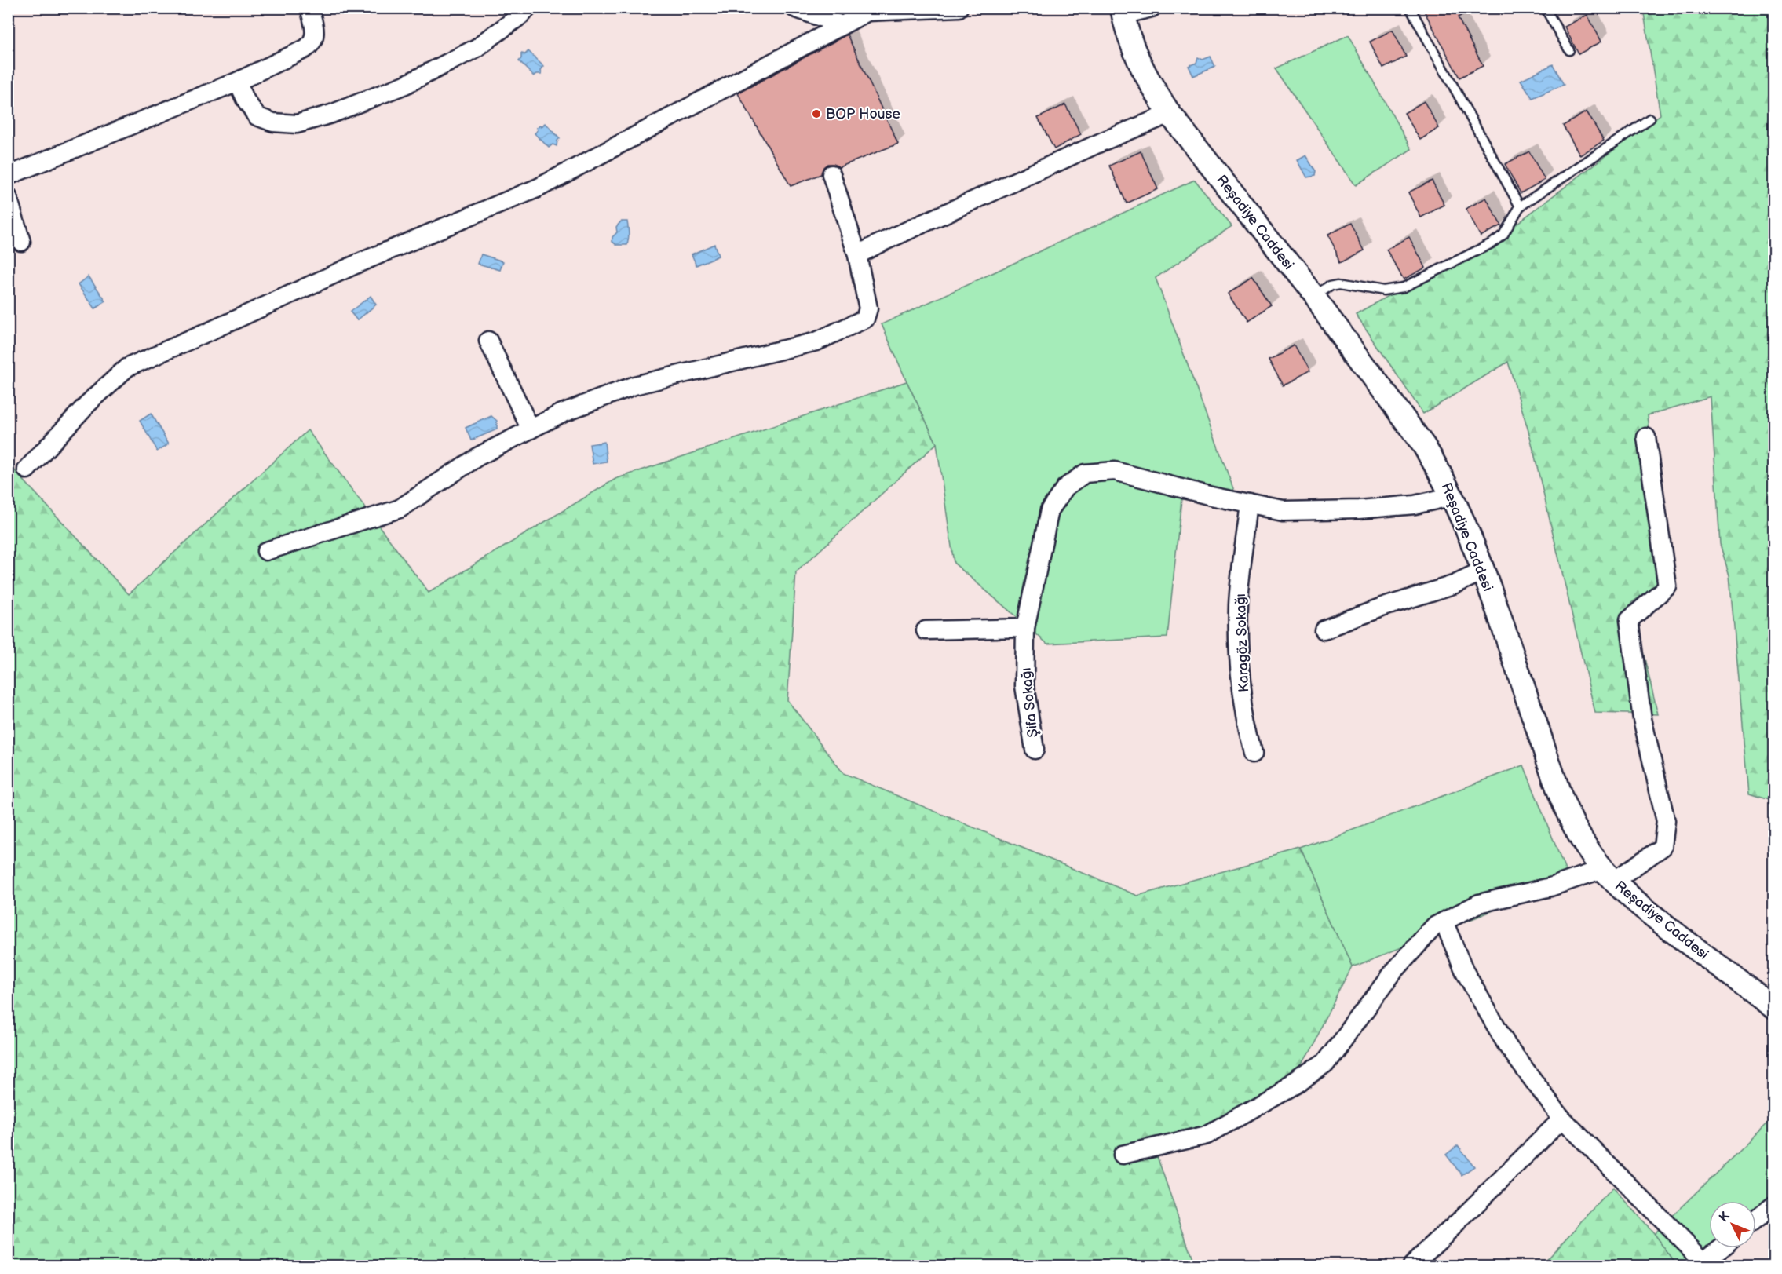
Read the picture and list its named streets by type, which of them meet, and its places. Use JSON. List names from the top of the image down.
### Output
{
  "streets": {
    "street": ["Reşadiye Caddesi", "Karagöz Sokağı", "Şifa Sokağı"]
  },
  "crossings": [
    ["Reşadiye Caddesi", "Şifa Sokağı"],
    ["Karagöz Sokağı", "Şifa Sokağı"]
  ],
  "places": ["BOP House"],
  "north": "top left"
}
